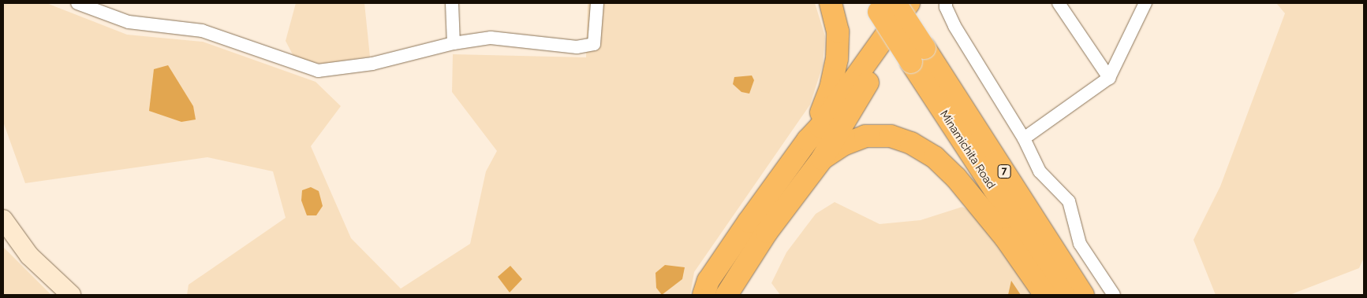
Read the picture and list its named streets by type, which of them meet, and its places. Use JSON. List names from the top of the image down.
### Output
{
  "streets": {
    "highway": ["Minamichita Road", "7"]
  }
}
